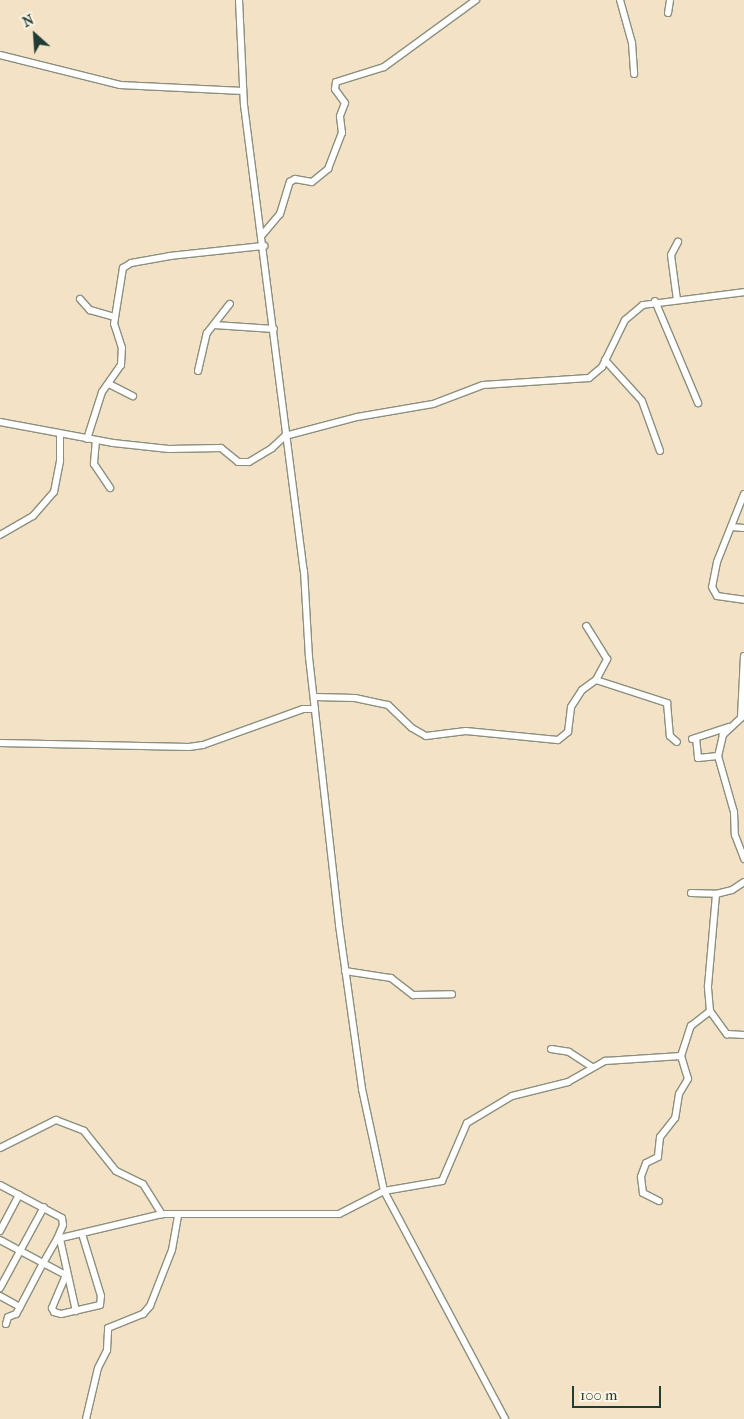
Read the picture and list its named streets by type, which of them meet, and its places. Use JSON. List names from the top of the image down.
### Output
{
  "scale_bar": "100 m",
  "north": "top left"
}
